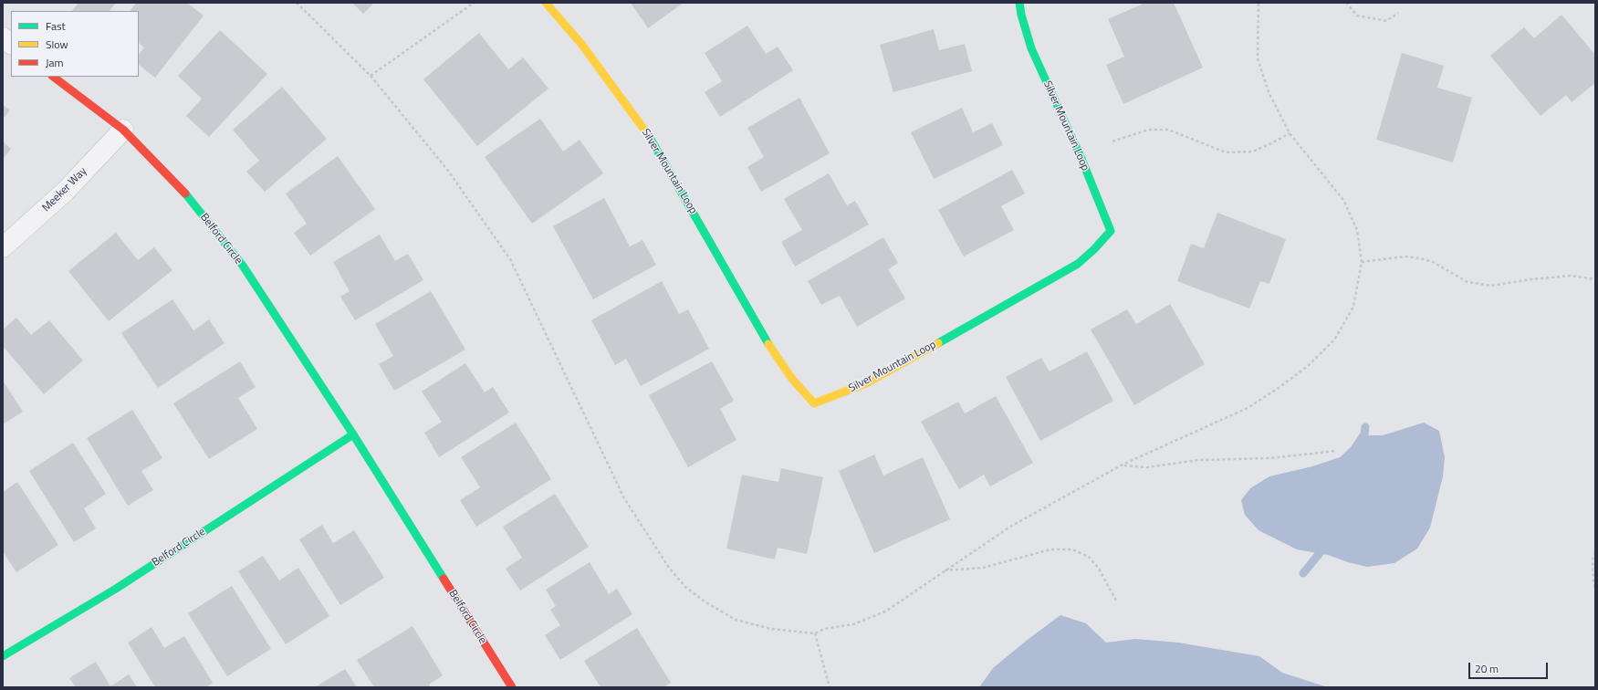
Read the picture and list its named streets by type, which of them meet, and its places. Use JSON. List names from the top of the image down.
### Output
{
  "streets": {
    "street": ["Silver Mountain Loop", "Meeker Way", "Belford Circle"]
  },
  "crossings": [
    ["Meeker Way", "Belford Circle"]
  ],
  "legend": ["Fast", "Slow", "Jam"],
  "scale_bar": "20 m"
}
